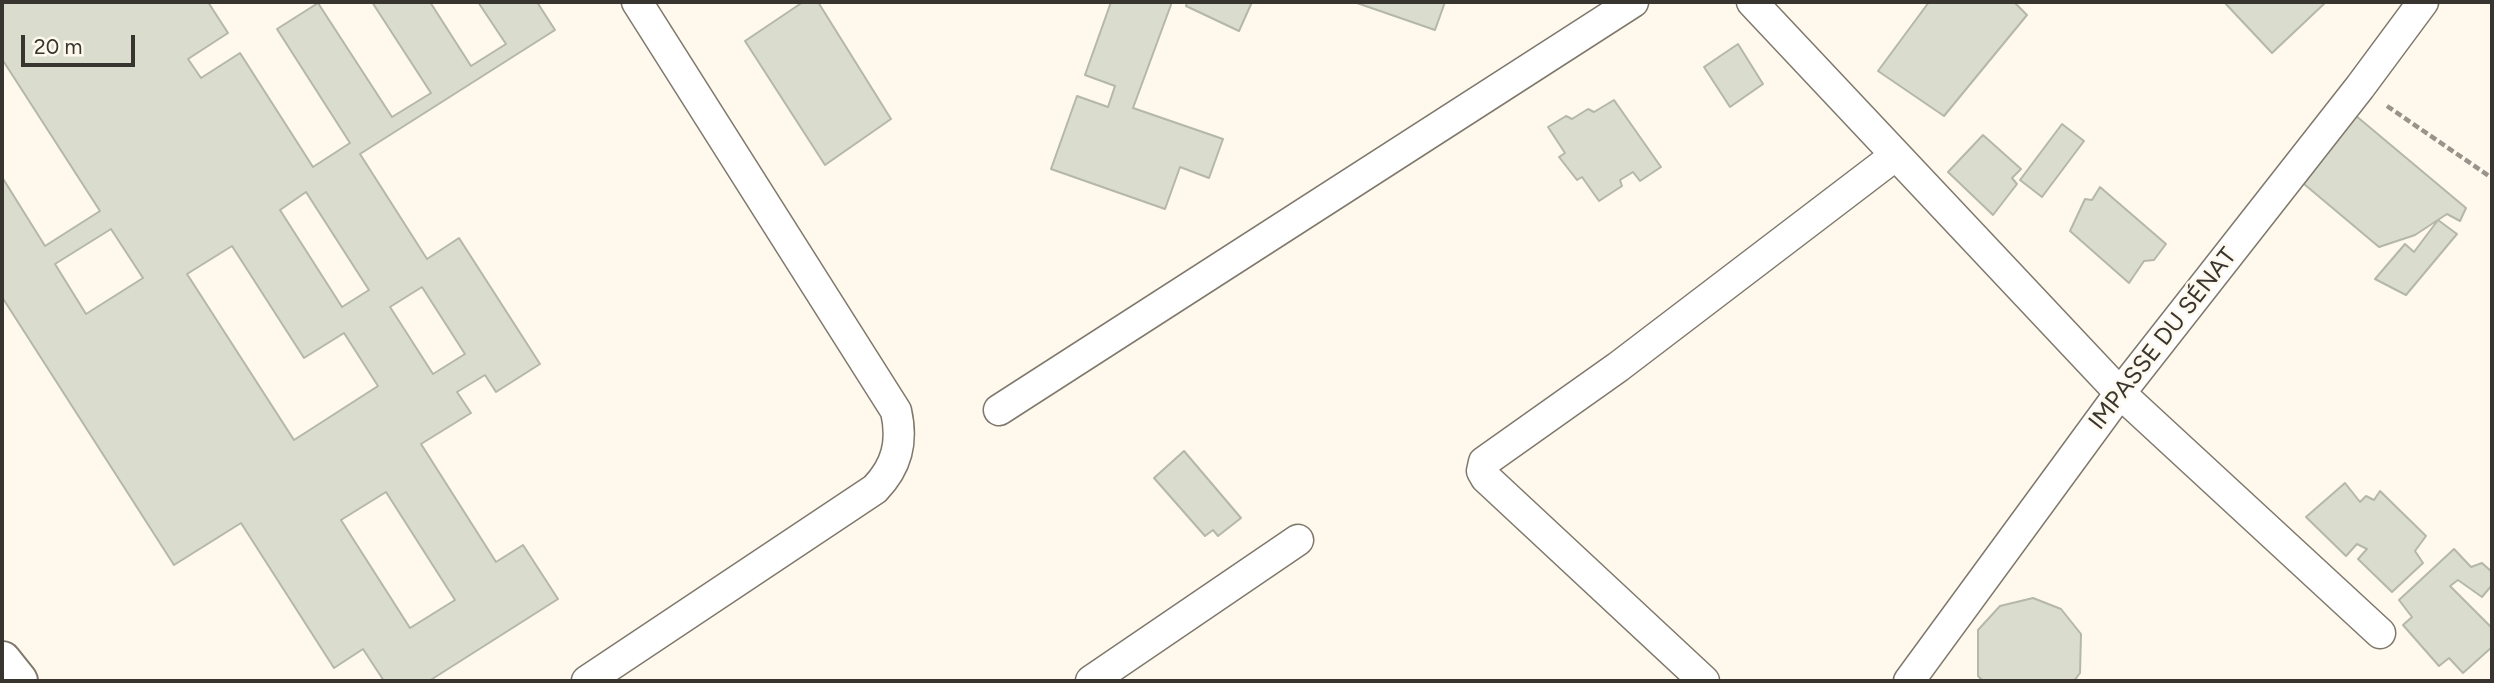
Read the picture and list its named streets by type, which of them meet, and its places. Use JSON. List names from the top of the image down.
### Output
{
  "streets": {
    "street": ["IMPASSE DU SÉNAT"]
  },
  "scale_bar": "20 m"
}
